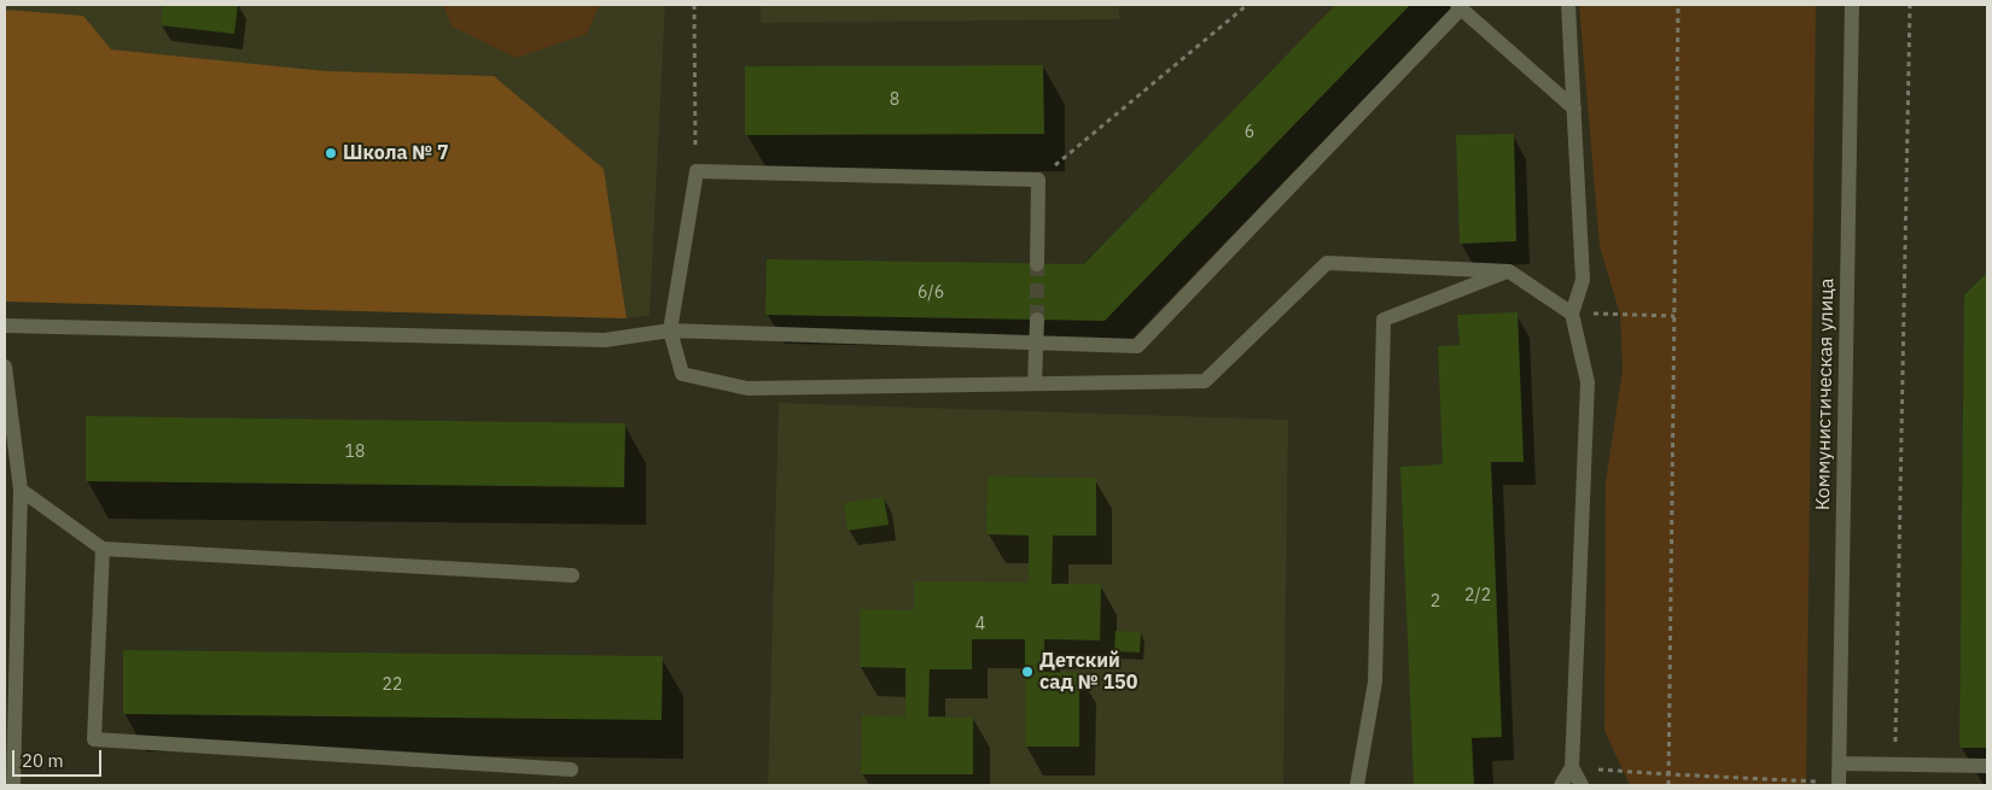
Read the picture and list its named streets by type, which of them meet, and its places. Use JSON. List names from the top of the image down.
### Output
{
  "streets": {
    "street": ["Коммунистическая улица"]
  },
  "places": ["Школа № 7", "Детский сад № 150"],
  "house_numbers": [
    "8",
    "6",
    "6/6",
    "18",
    "2/2",
    "2",
    "4",
    "22"
  ],
  "scale_bar": "20 m"
}
